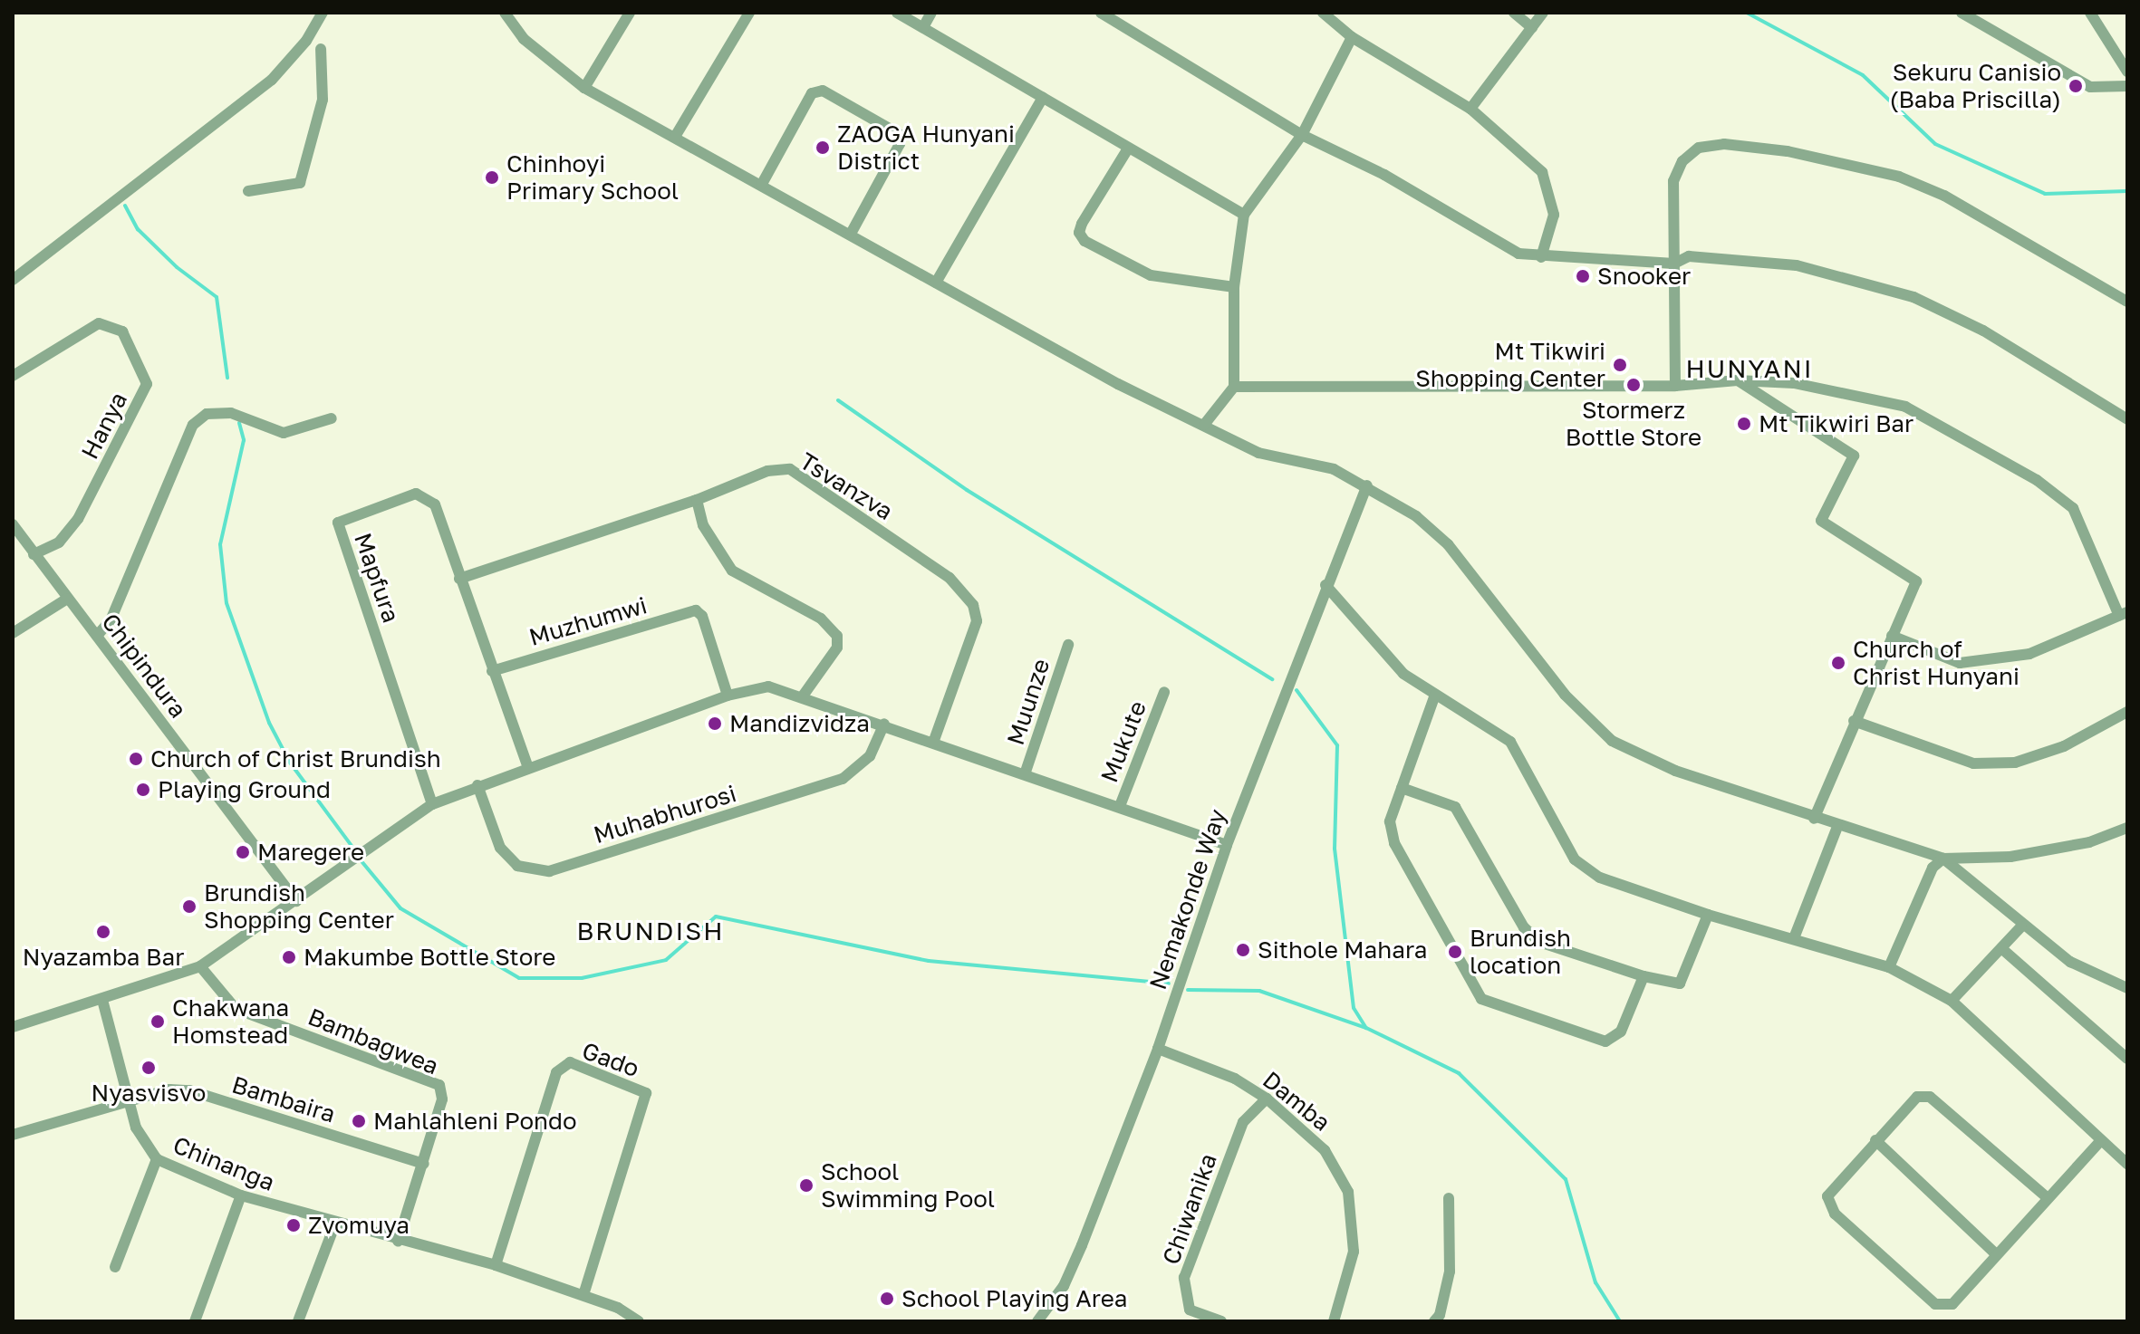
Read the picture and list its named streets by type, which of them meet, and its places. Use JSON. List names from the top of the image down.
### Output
{
  "streets": {
    "street": [
      "Hanya",
      "Tsvanzva",
      "Mapfura",
      "Muzhumwi",
      "Chipindura",
      "Muunze",
      "Mukute",
      "Muhabhurosi",
      "Nemakonde Way",
      "Bambagwea",
      "Gado",
      "Bambaira",
      "Damba",
      "Chinanga",
      "Chiwanika"
    ]
  },
  "crossings": [
    ["Hanya", "Chipindura"],
    ["Tsvanzva", "Mapfura"],
    ["Mapfura", "Muzhumwi"],
    ["Nemakonde Way", "Damba"],
    ["Bambagwea", "Bambaira"],
    ["Bambagwea", "Chinanga"],
    ["Gado", "Chinanga"],
    ["Bambaira", "Chinanga"],
    ["Damba", "Chiwanika"]
  ],
  "districts": ["HUNYANI", "BRUNDISH"],
  "places": [
    "Sekuru Canisio (Baba Priscilla)",
    "ZAOGA Hunyani District",
    "Chinhoyi Primary School",
    "Snooker",
    "Mt Tikwiri Shopping Center",
    "Stormerz Bottle Store",
    "Mt Tikwiri Bar",
    "Church of Christ Hunyani",
    "Mandizvidza",
    "Church of Christ Brundish",
    "Playing Ground",
    "Maregere",
    "Brundish Shopping Center",
    "Nyazamba Bar",
    "Sithole Mahara",
    "Brundish location",
    "Makumbe Bottle Store",
    "Chakwana Homstead",
    "Nyasvisvo",
    "Mahlahleni Pondo",
    "School Swimming Pool",
    "Zvomuya",
    "School Playing Area"
  ]
}
